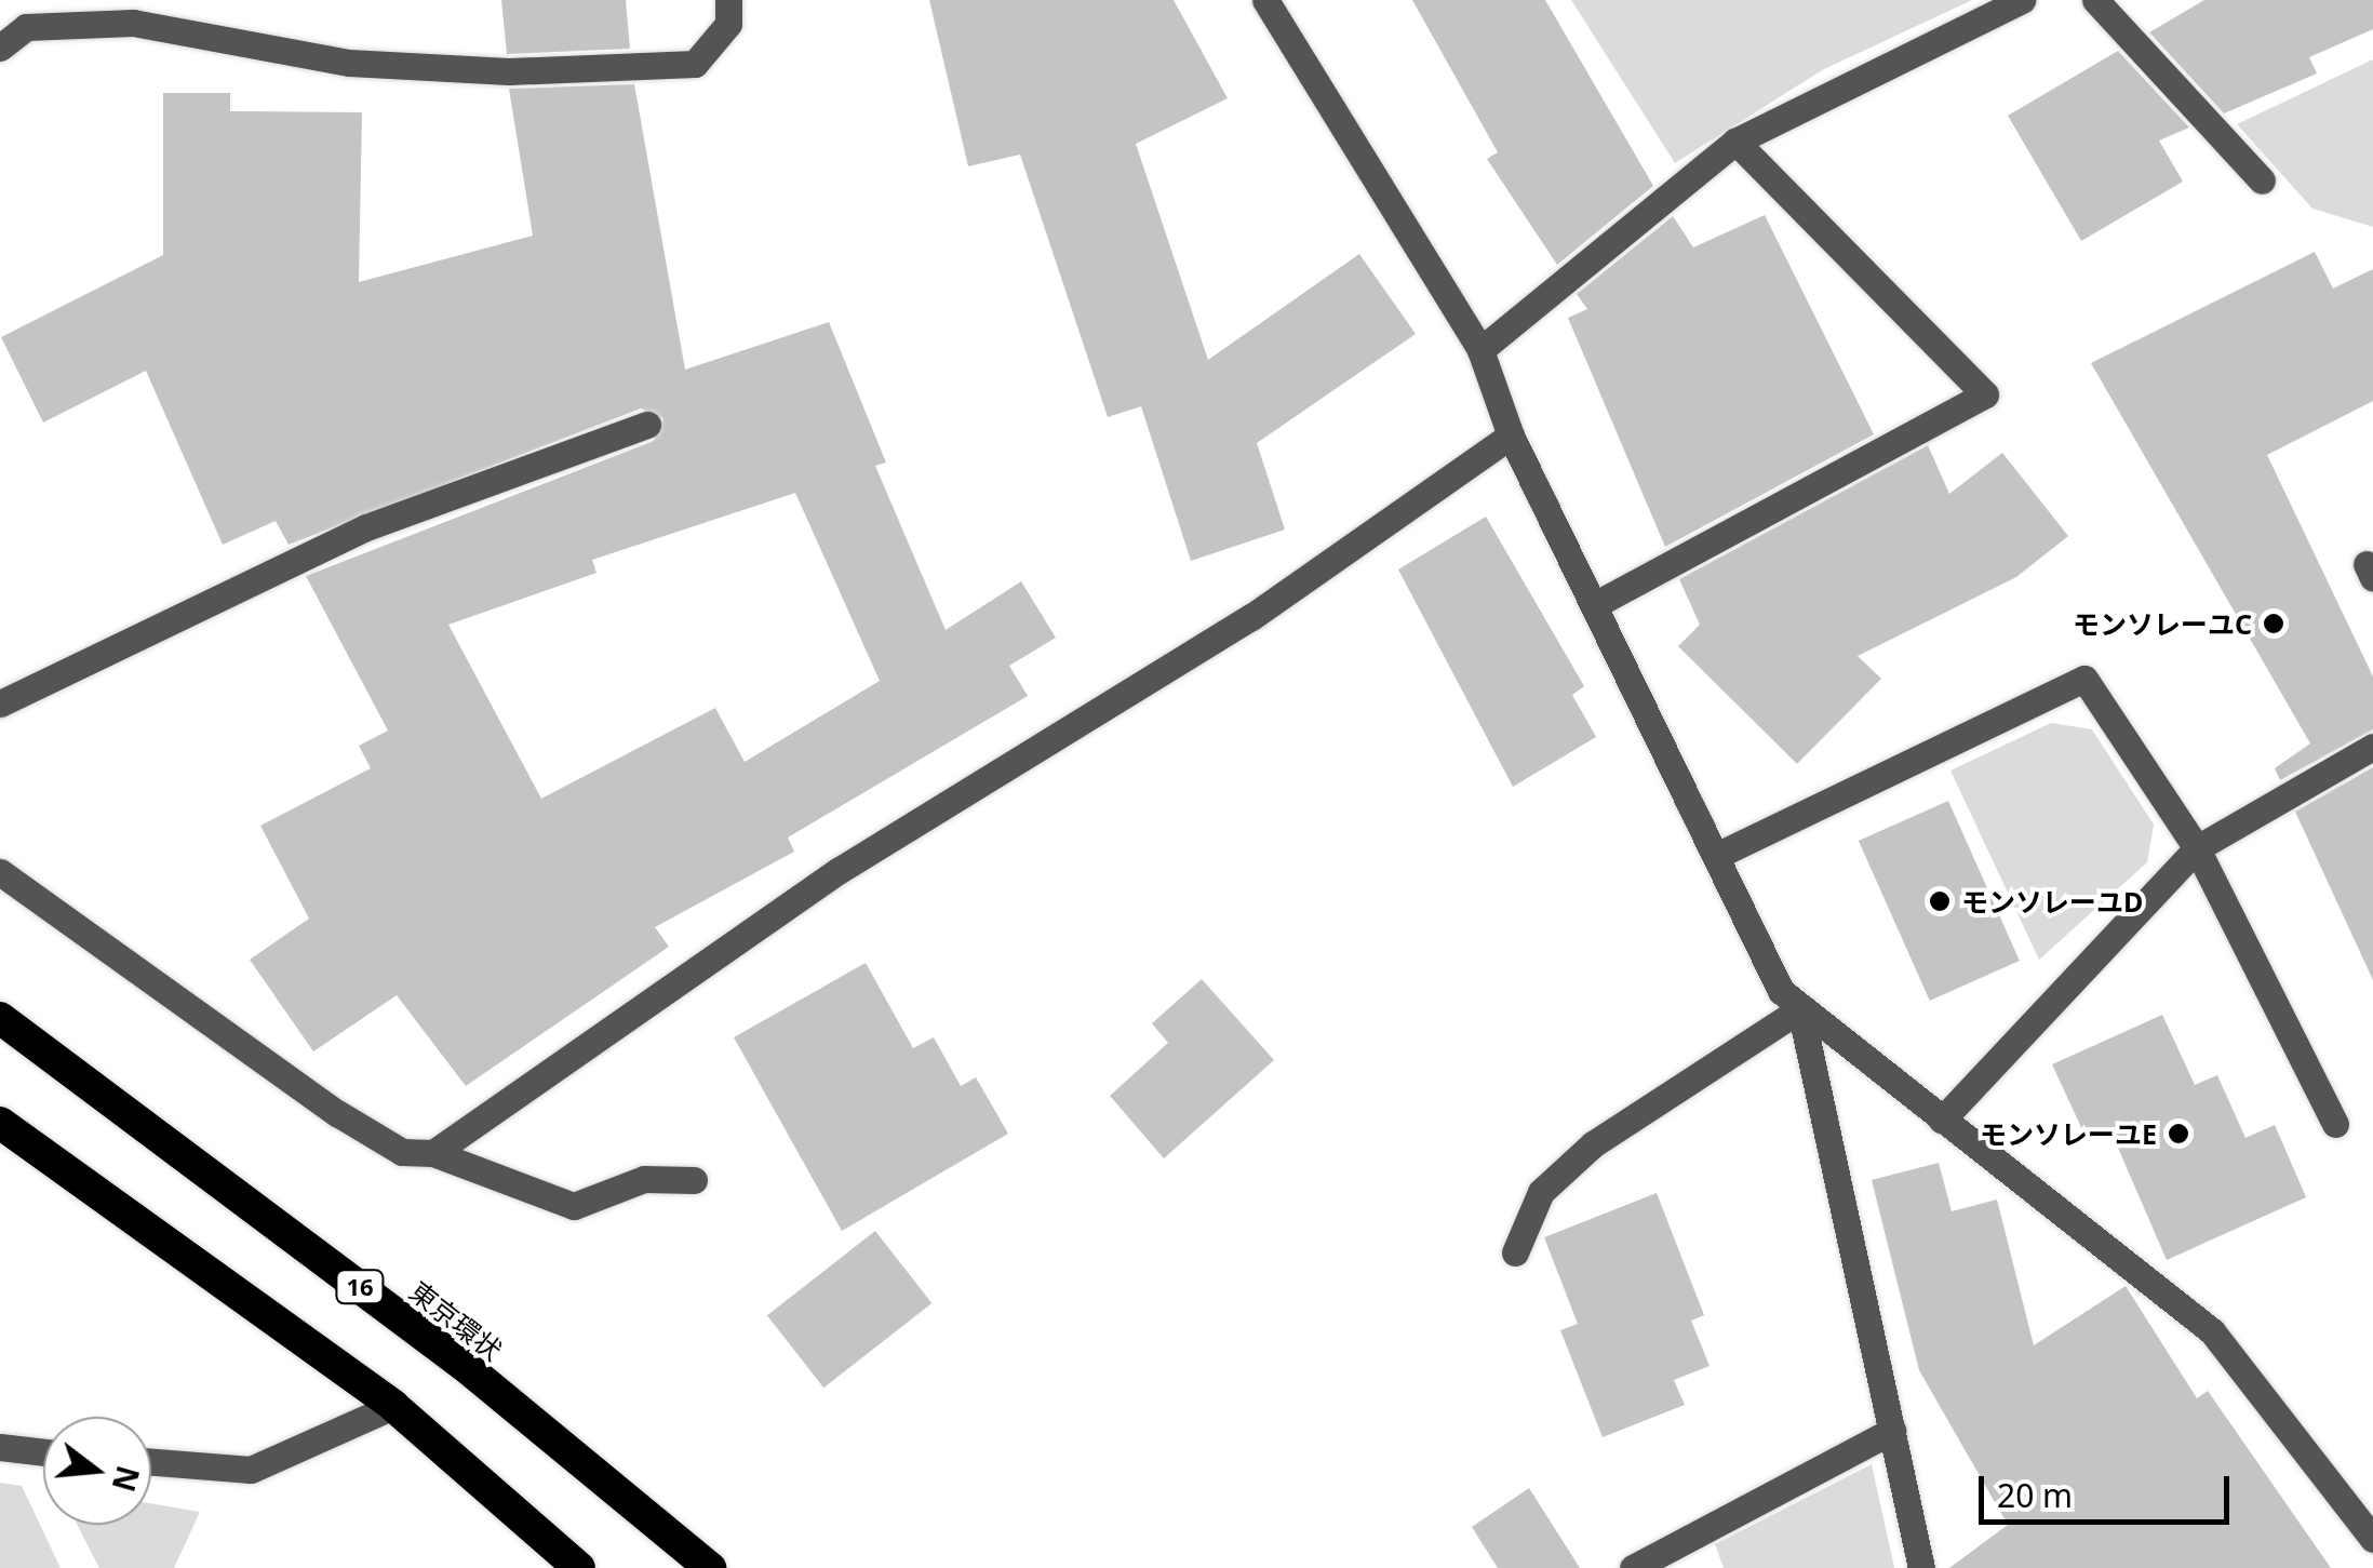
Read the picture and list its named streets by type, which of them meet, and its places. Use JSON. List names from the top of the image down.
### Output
{
  "streets": {
    "highway": ["16", "東京環状"]
  },
  "places": ["モンソレーユC", "モンソレーユD", "モンソレーユE"],
  "scale_bar": "20 m",
  "north": "right"
}
